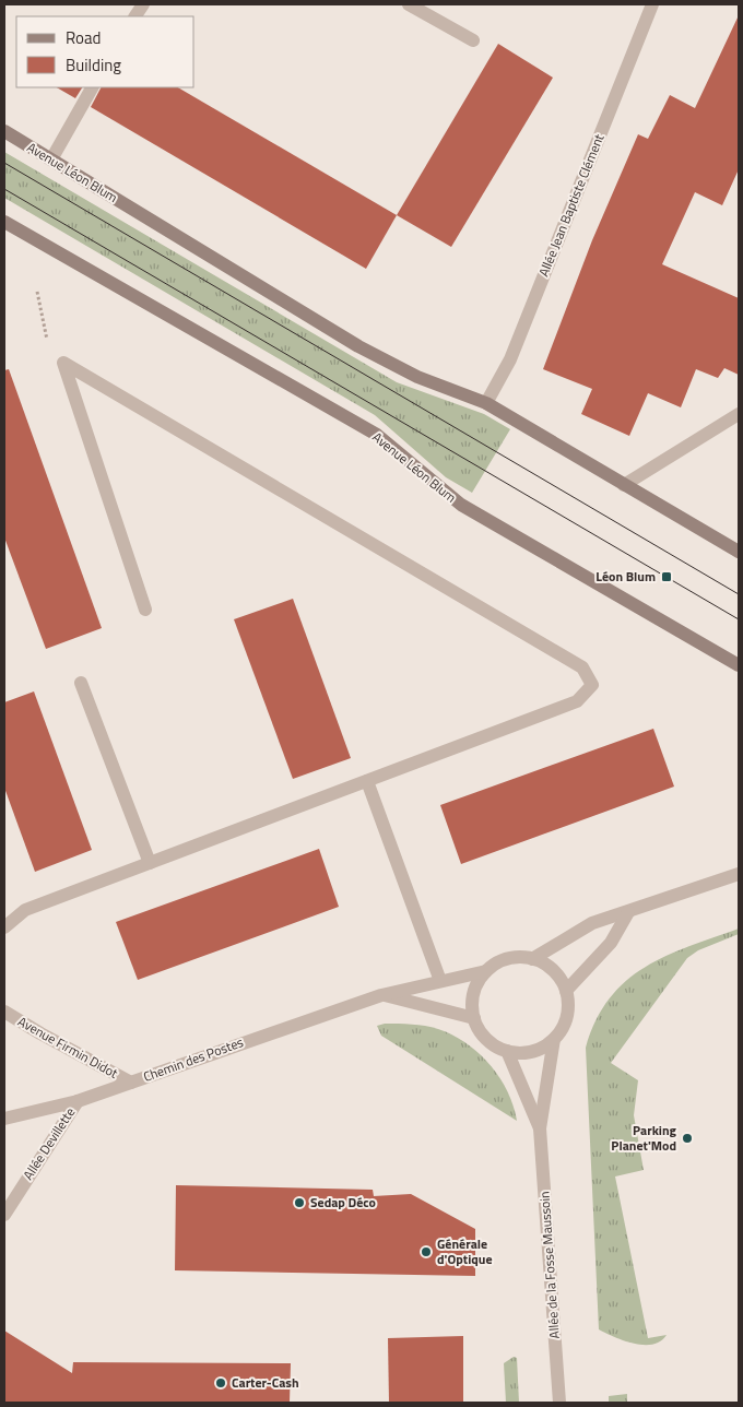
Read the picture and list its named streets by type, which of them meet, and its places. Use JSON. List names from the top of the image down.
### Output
{
  "streets": {
    "main road": ["Avenue Léon Blum"],
    "street": [
      "Allée Jean Baptiste Clément",
      "Avenue Firmin Didot",
      "Chemin des Postes",
      "Allée Devillette",
      "Allée de la Fosse Maussoin"
    ]
  },
  "crossings": [
    ["Avenue Léon Blum", "Allée Jean Baptiste Clément"],
    ["Avenue Firmin Didot", "Chemin des Postes"],
    ["Chemin des Postes", "Allée Devillette"],
    ["Chemin des Postes", "Allée de la Fosse Maussoin"]
  ],
  "places": {
    "transit": ["Léon Blum"],
    "other": [
      "Parking Planet'Mod",
      "Sedap Déco",
      "Générale d'Optique",
      "Carter-Cash"
    ]
  },
  "legend": ["Road", "Building"]
}
